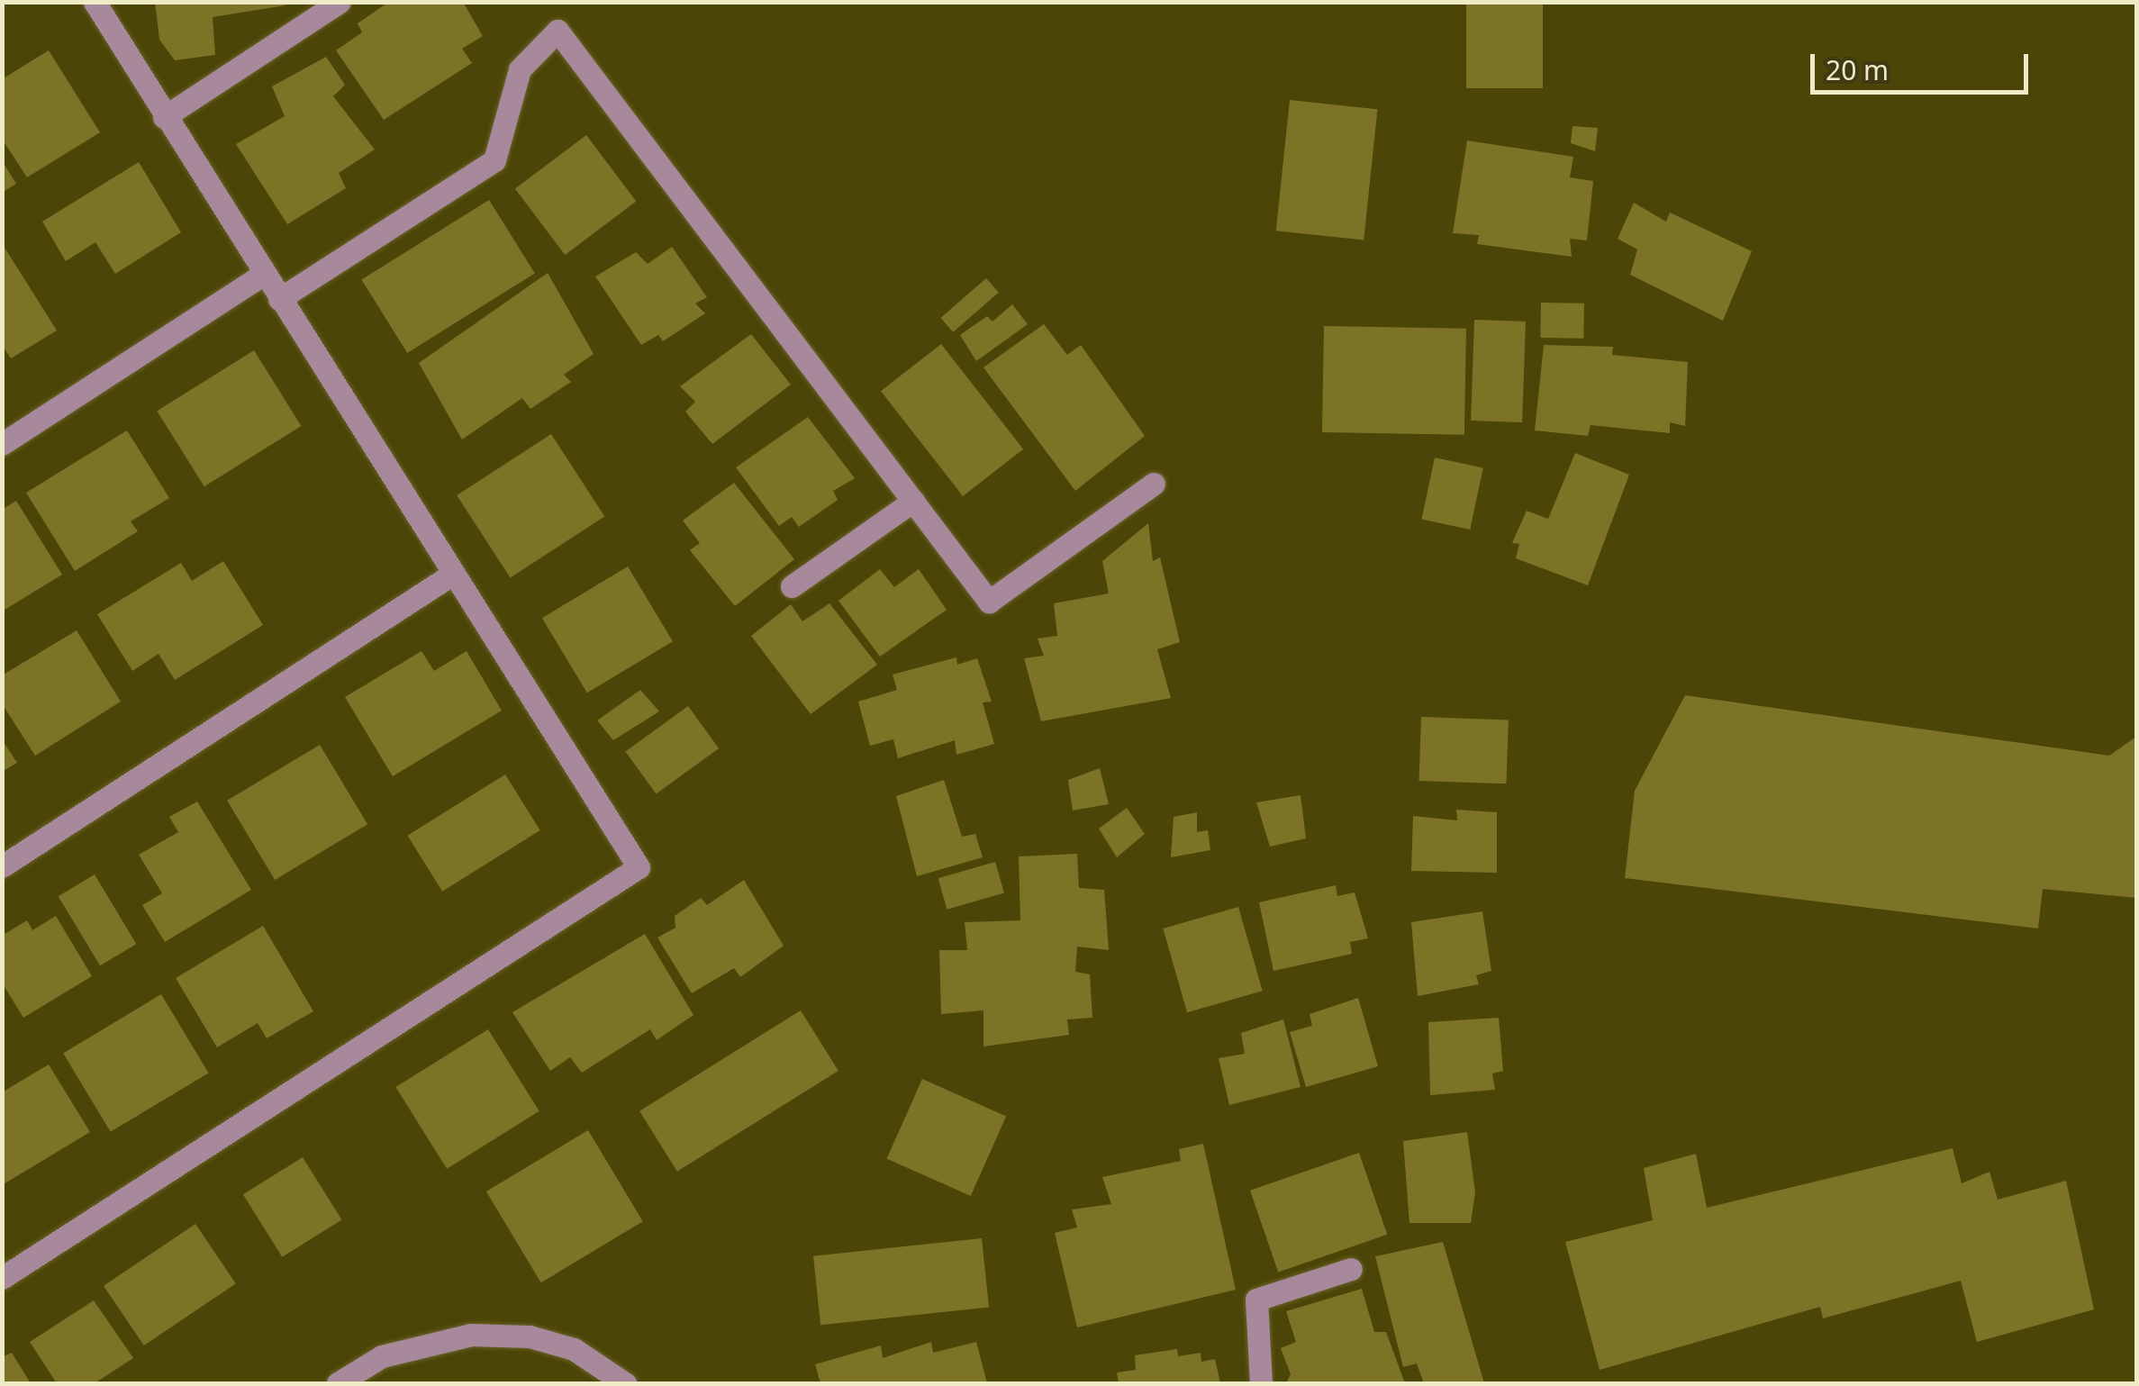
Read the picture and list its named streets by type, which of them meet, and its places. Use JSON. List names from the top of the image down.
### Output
{
  "scale_bar": "20 m"
}
